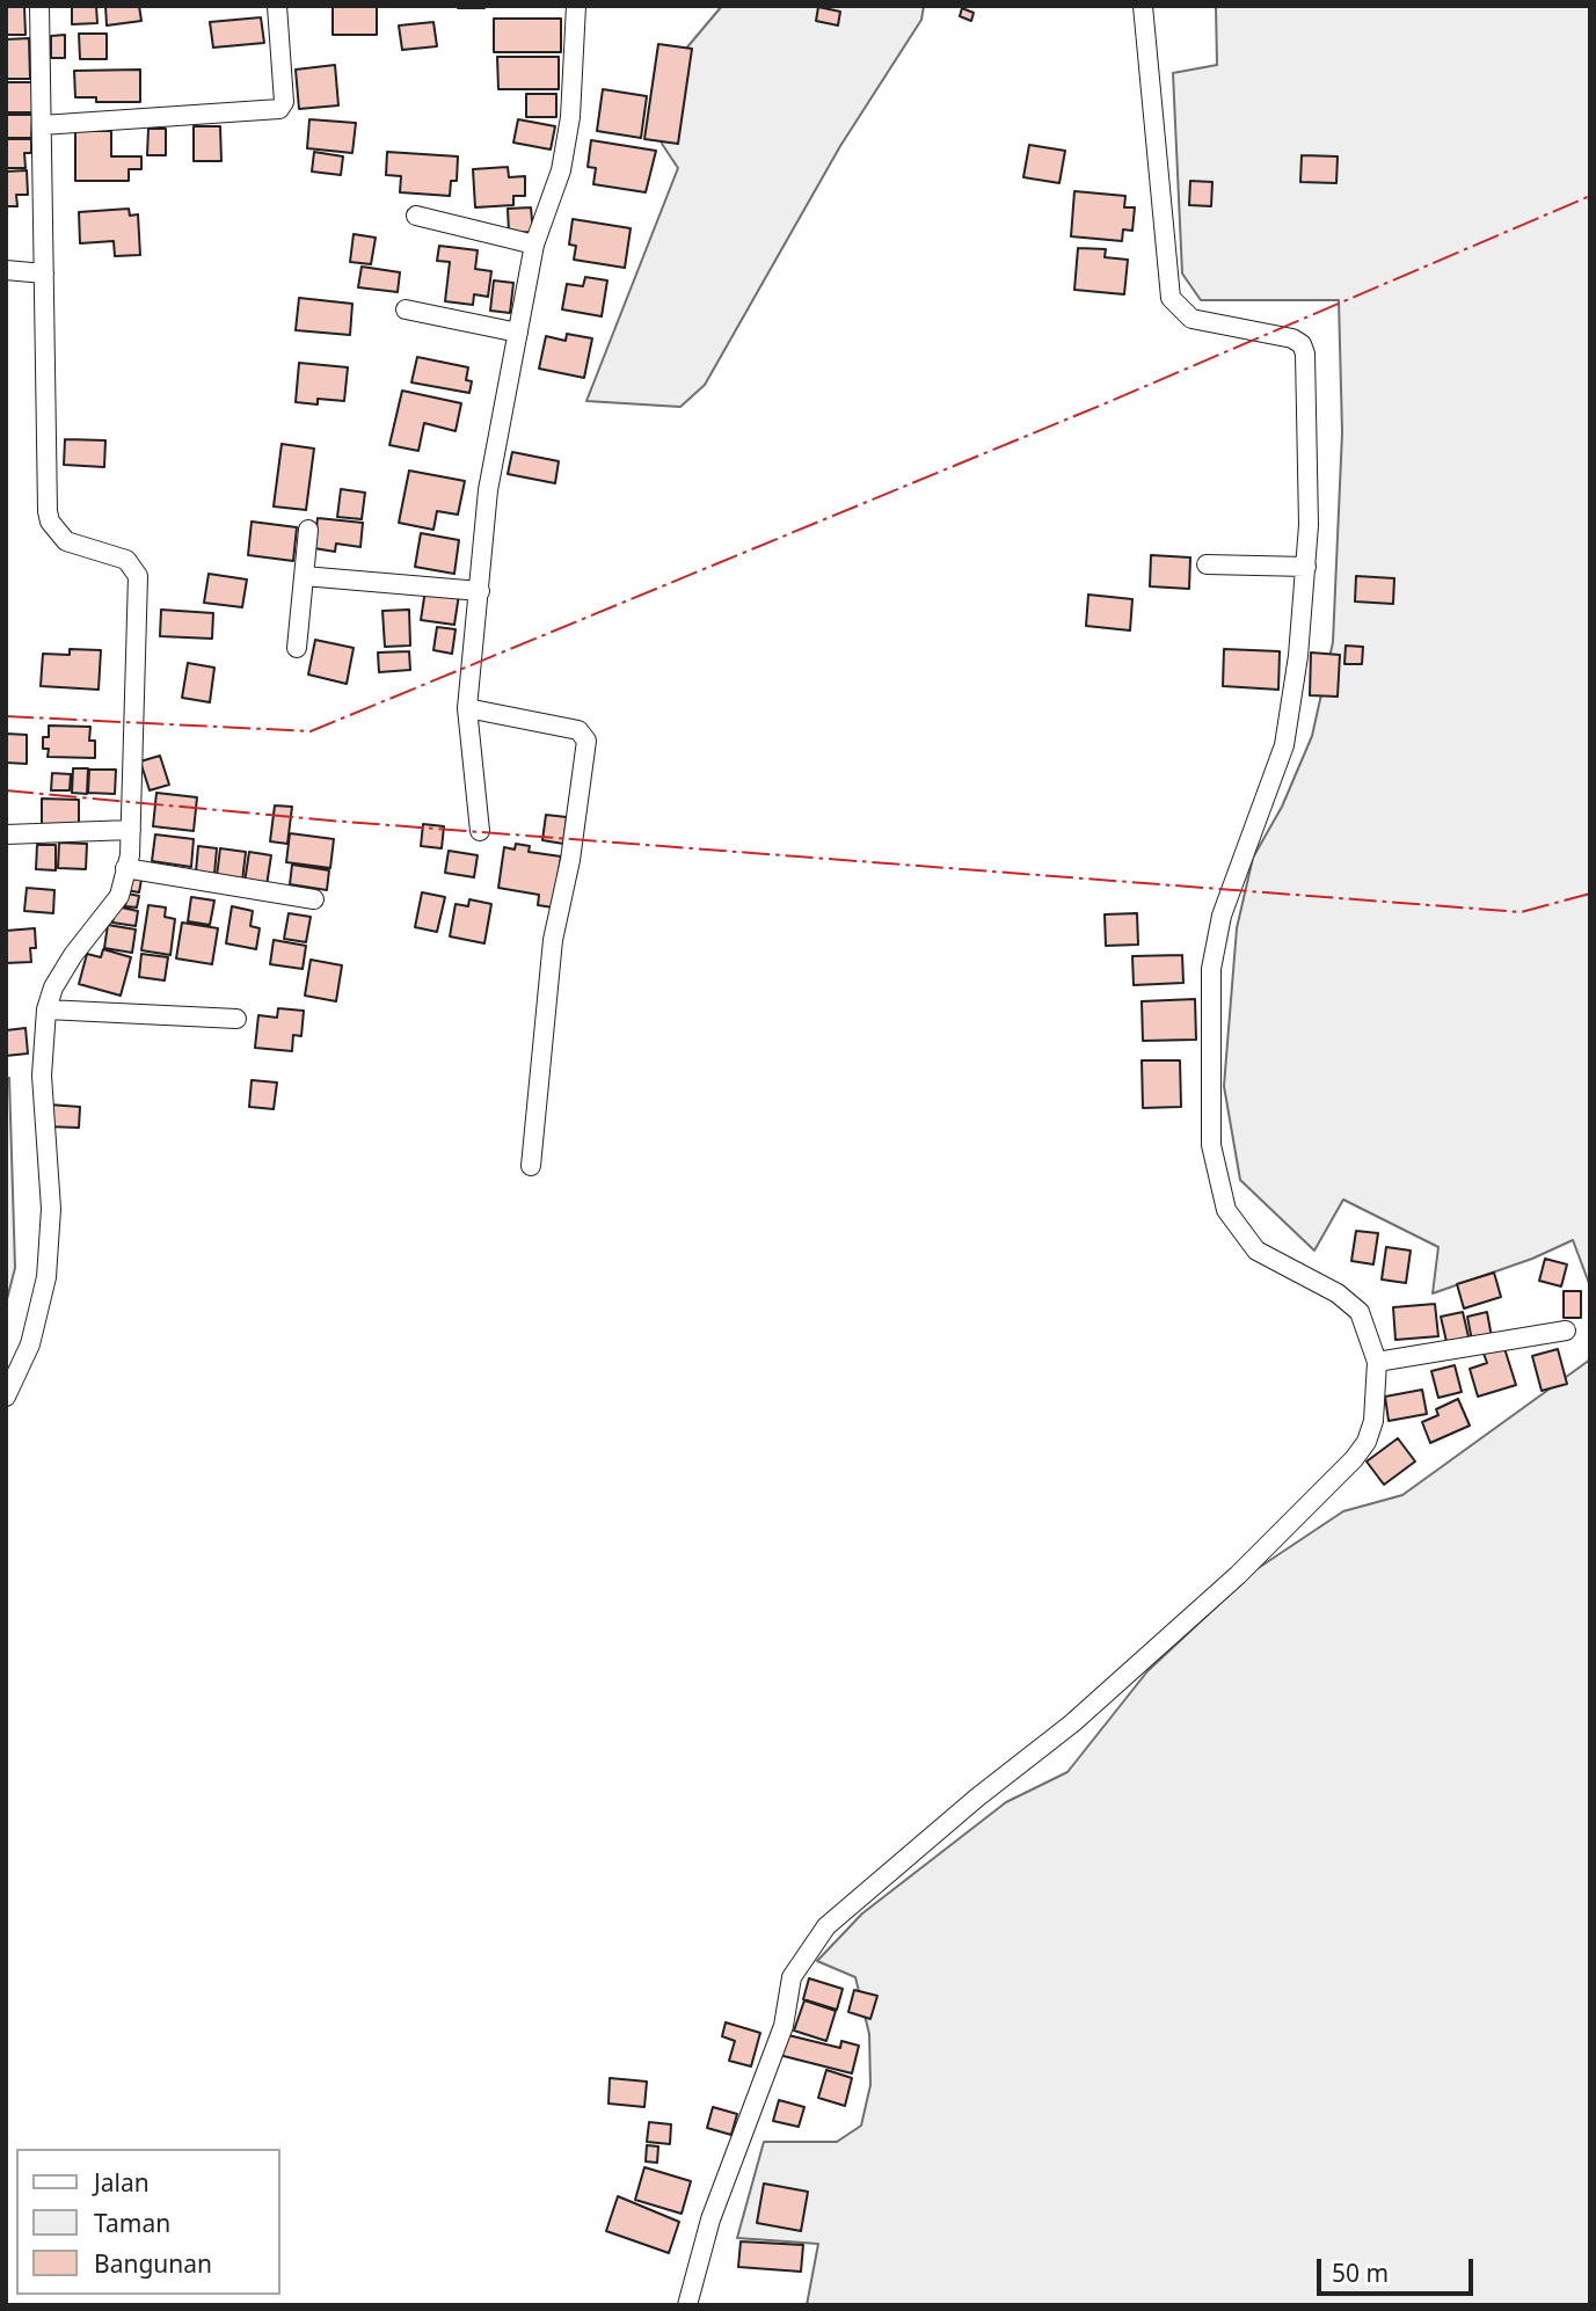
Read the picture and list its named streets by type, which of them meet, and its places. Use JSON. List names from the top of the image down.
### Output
{
  "legend": ["Jalan", "Taman", "Bangunan"],
  "scale_bar": "50 m"
}
